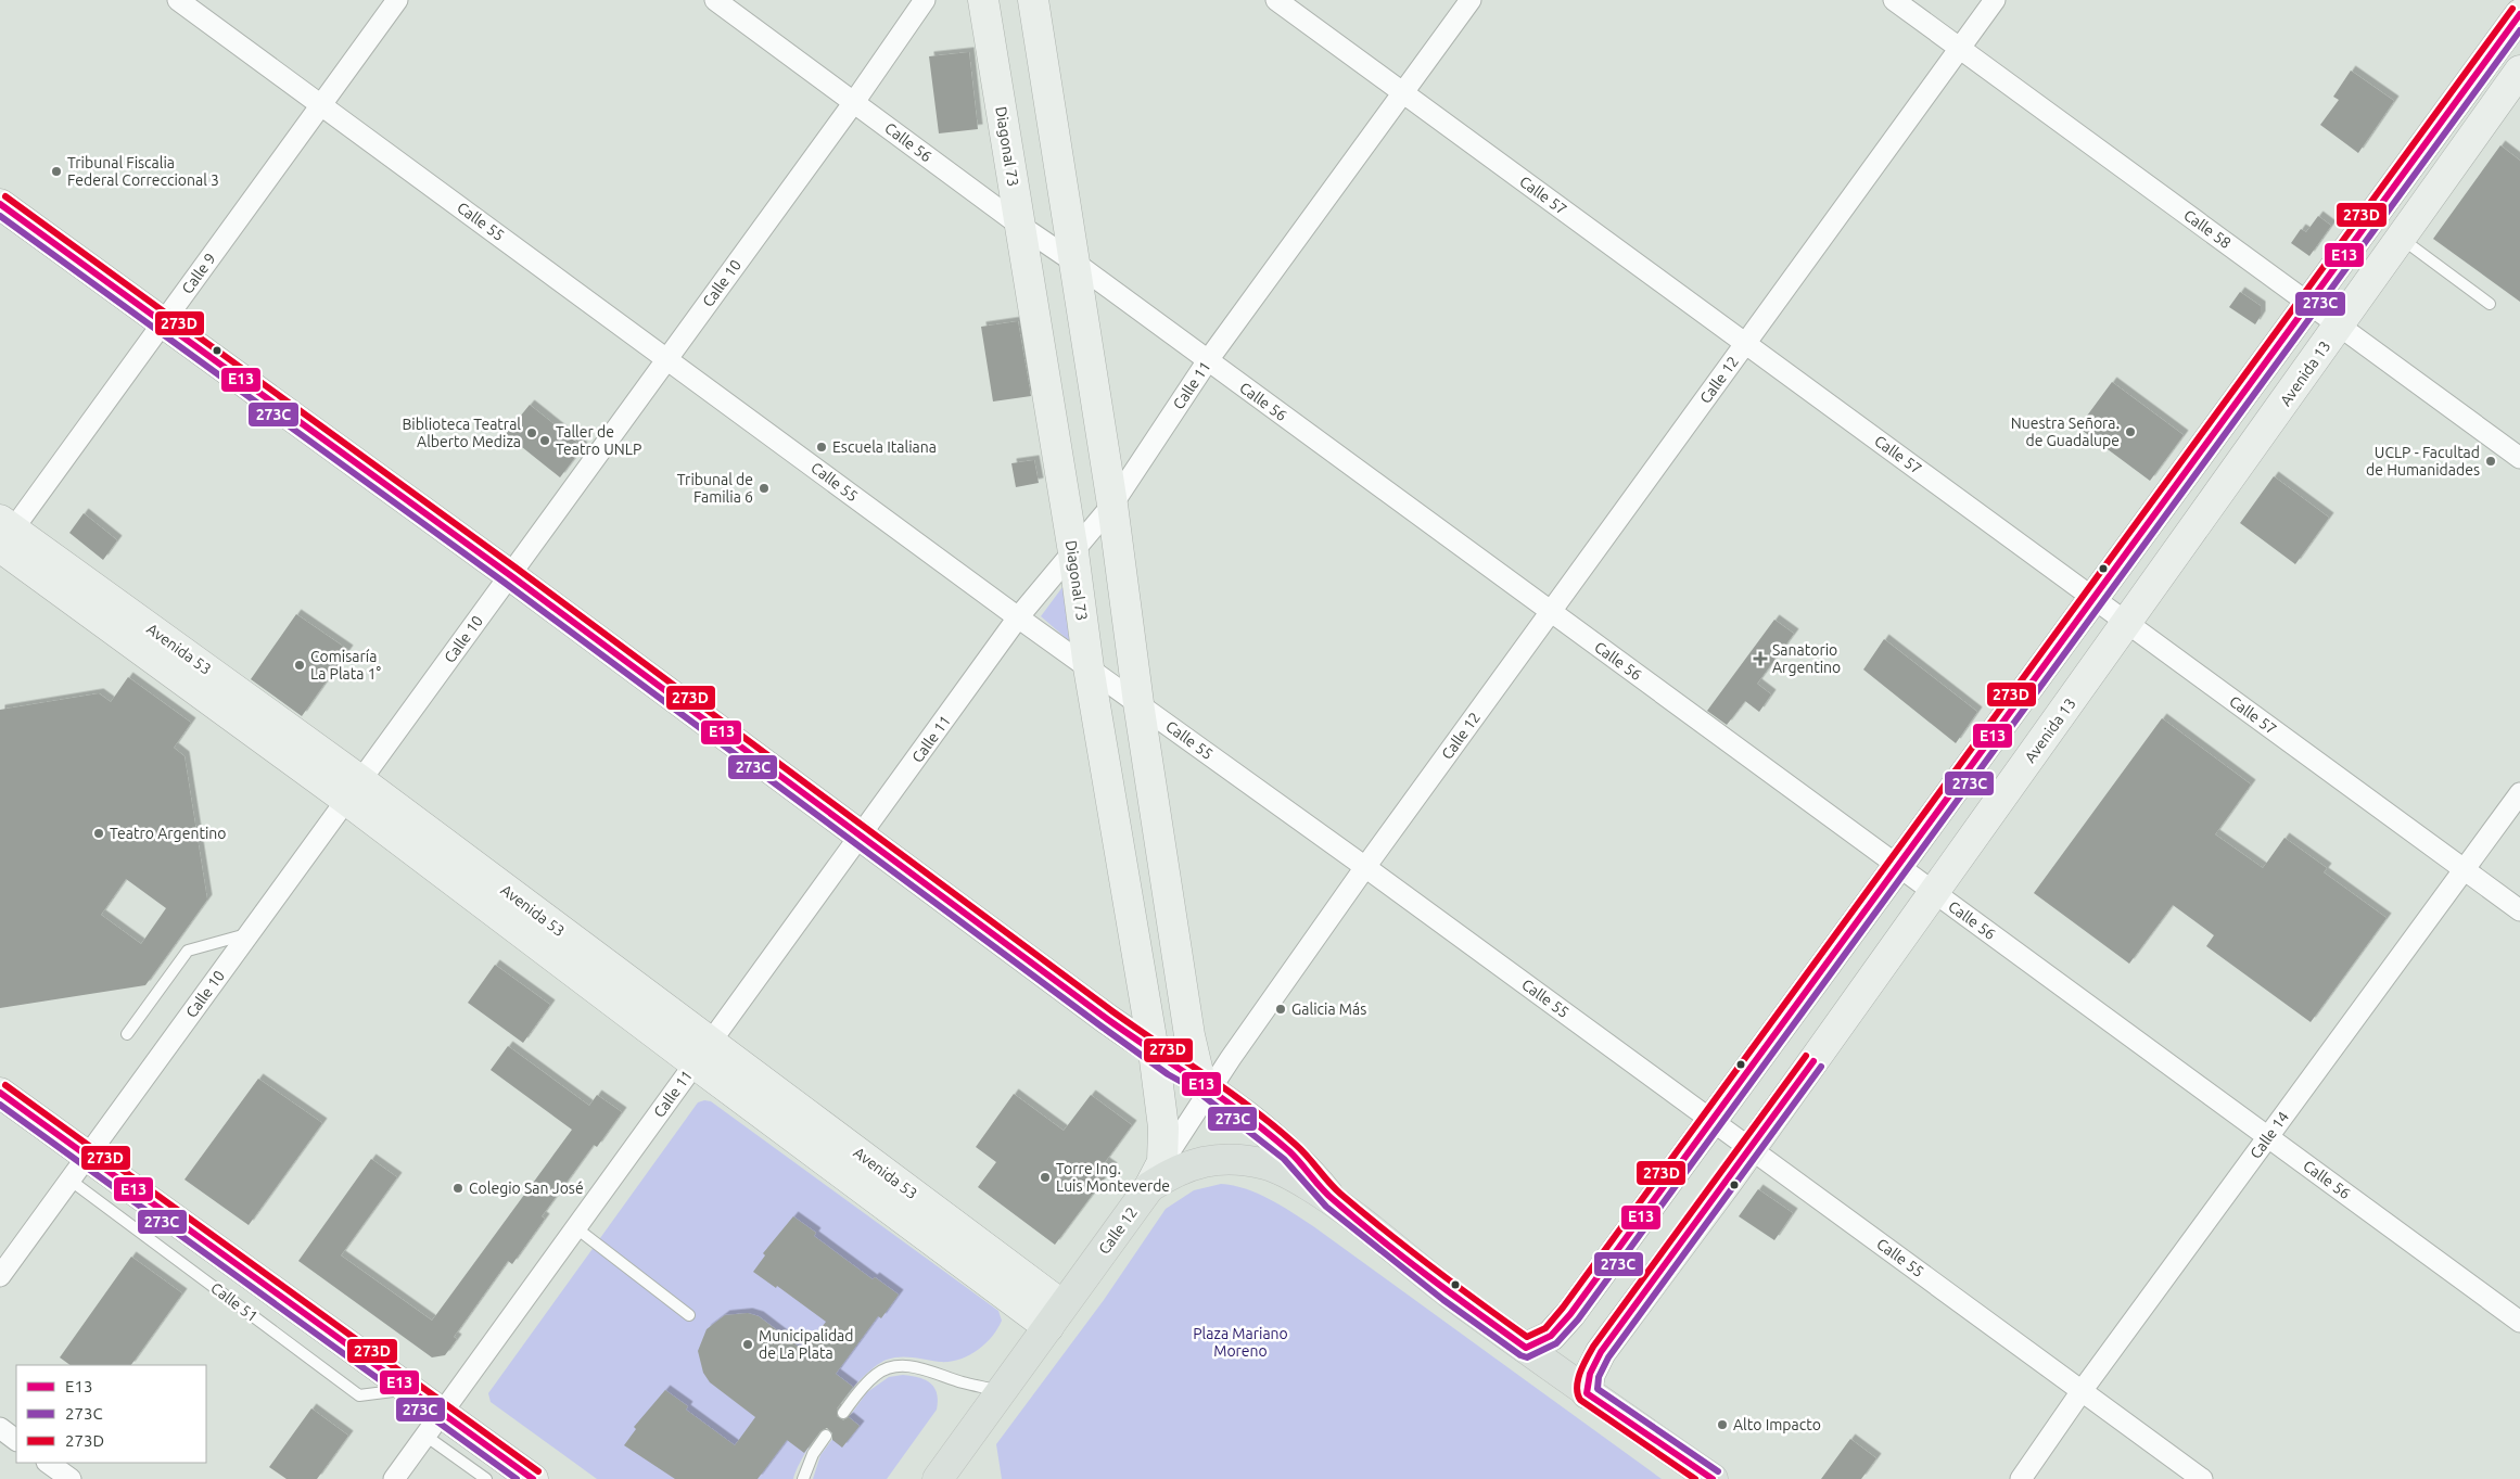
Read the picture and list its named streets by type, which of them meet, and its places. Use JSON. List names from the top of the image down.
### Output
{
  "streets": {
    "main road": [
      "Diagonal 73",
      "Avenida 13",
      "Calle 12",
      "Avenida 53"
    ],
    "street": [
      "Calle 56",
      "Calle 57",
      "Calle 55",
      "Calle 58",
      "Calle 9",
      "Calle 10",
      "Calle 11",
      "Calle 14"
    ],
    "lane": ["Calle 51"]
  },
  "crossings": [
    ["Calle 56", "Diagonal 73"],
    ["Calle 56", "Calle 10"],
    ["Calle 56", "Avenida 13"],
    ["Calle 56", "Calle 12"],
    ["Calle 56", "Calle 11"],
    ["Calle 56", "Calle 14"],
    ["Diagonal 73", "Calle 55"],
    ["Diagonal 73", "Calle 12"],
    ["Diagonal 73", "Calle 11"],
    ["Calle 57", "Avenida 13"],
    ["Calle 57", "Calle 12"],
    ["Calle 57", "Calle 11"],
    ["Calle 57", "Calle 14"],
    ["Calle 55", "Calle 9"],
    ["Calle 55", "Calle 10"],
    ["Calle 55", "Avenida 13"],
    ["Calle 55", "Calle 12"],
    ["Calle 55", "Calle 11"],
    ["Calle 55", "Calle 14"],
    ["Calle 58", "Avenida 13"],
    ["Calle 58", "Calle 12"],
    ["Calle 9", "Avenida 53"],
    ["Calle 10", "Avenida 53"],
    ["Calle 10", "Calle 51"],
    ["Calle 12", "Avenida 53"],
    ["Calle 11", "Avenida 53"]
  ],
  "parks": ["Plaza Mariano Moreno"],
  "places": {
    "other": [
      "Tribunal Fiscalia Federal Correccional 3",
      "Nuestra Señora. de Guadalupe",
      "Biblioteca Teatral Alberto Mediza",
      "Taller de Teatro UNLP",
      "Escuela Italiana",
      "UCLP - Facultad de Humanidades",
      "Tribunal de Familia 6",
      "Comisaría La Plata 1°",
      "Teatro Argentino",
      "Galicia Más",
      "Torre Ing. Luis Monteverde",
      "Colegio San José",
      "Municipalidad de La Plata",
      "Alto Impacto"
    ],
    "health": ["Sanatorio Argentino"]
  },
  "lines": ["transit line 273D", "transit line E13", "transit line 273C"],
  "legend": ["E13", "273C", "273D"]
}
